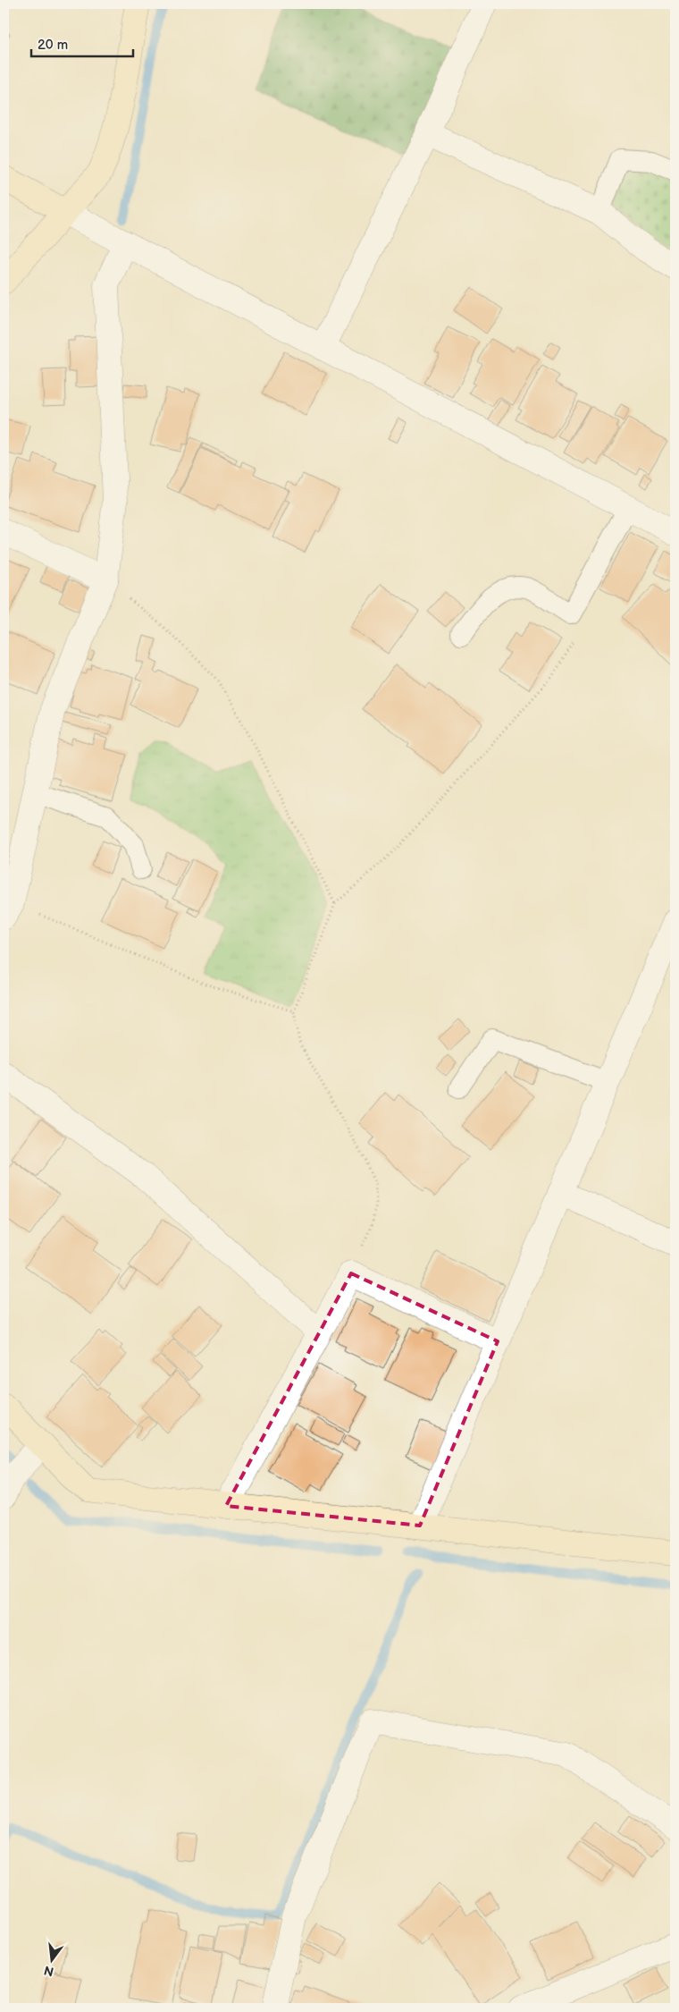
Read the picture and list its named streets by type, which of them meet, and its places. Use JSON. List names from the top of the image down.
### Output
{
  "scale_bar": "20 m",
  "north": "bottom"
}
